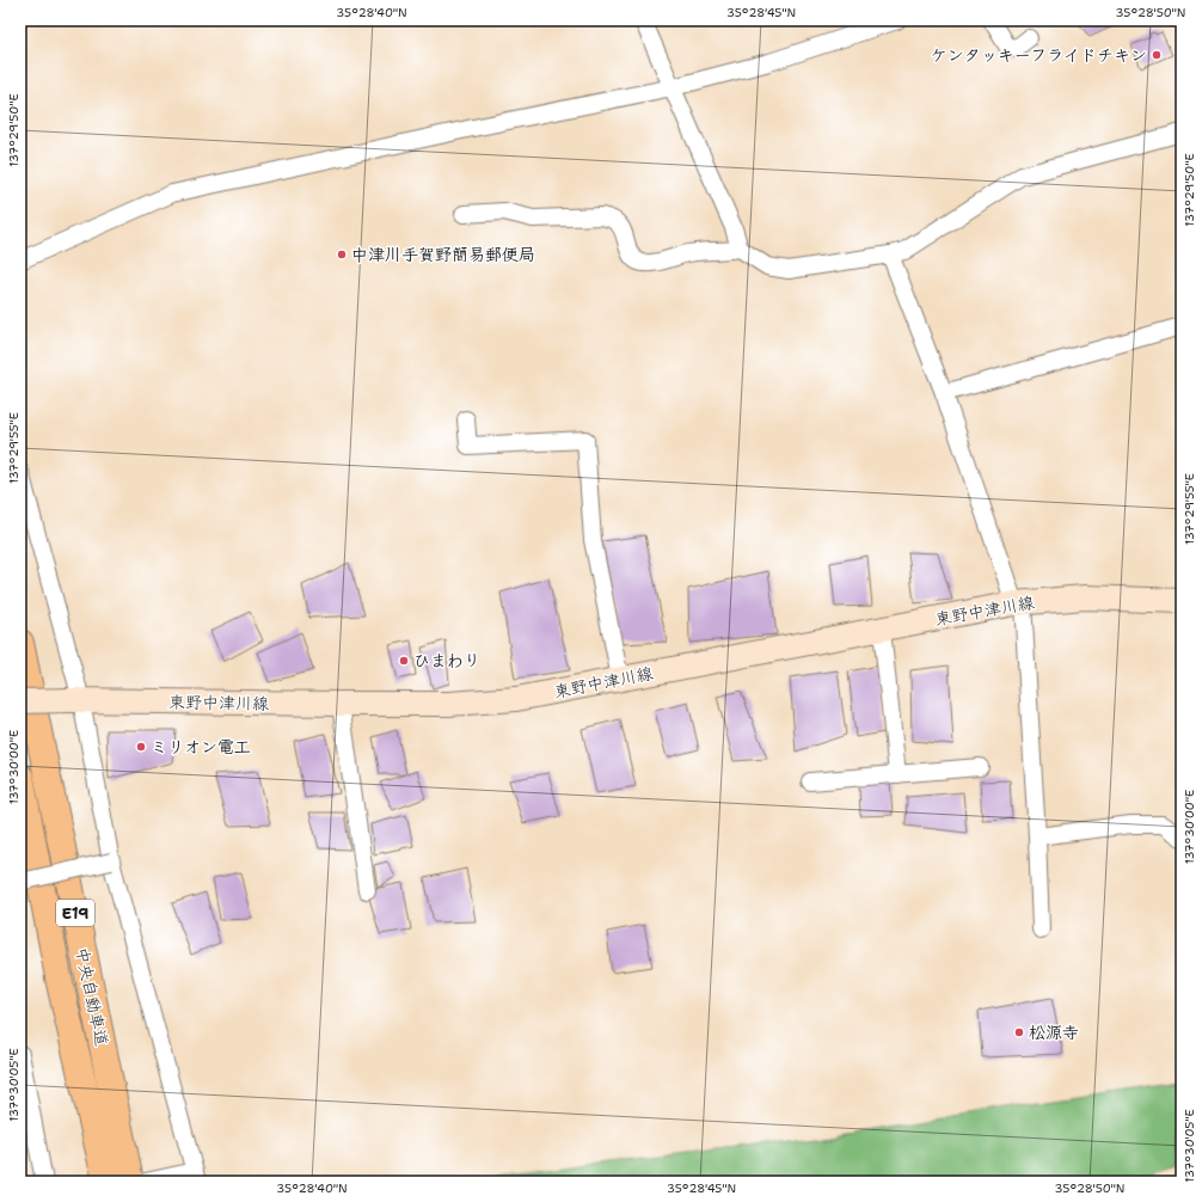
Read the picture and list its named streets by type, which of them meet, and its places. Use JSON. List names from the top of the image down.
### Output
{
  "streets": {
    "highway": ["E19", "中央自動車道"],
    "main road": ["東野中津川線"]
  },
  "places": [
    "ケンタッキーフライドチキン",
    "中津川手賀野簡易郵便局",
    "ひまわり",
    "ミリオン電工",
    "松源寺"
  ],
  "coordinates": [
    "35°28'40\"N",
    "35°28'45\"N",
    "35°28'50\"N",
    "137°29'50\"E",
    "137°29'55\"E",
    "137°30'00\"E",
    "137°30'05\"E"
  ]
}
